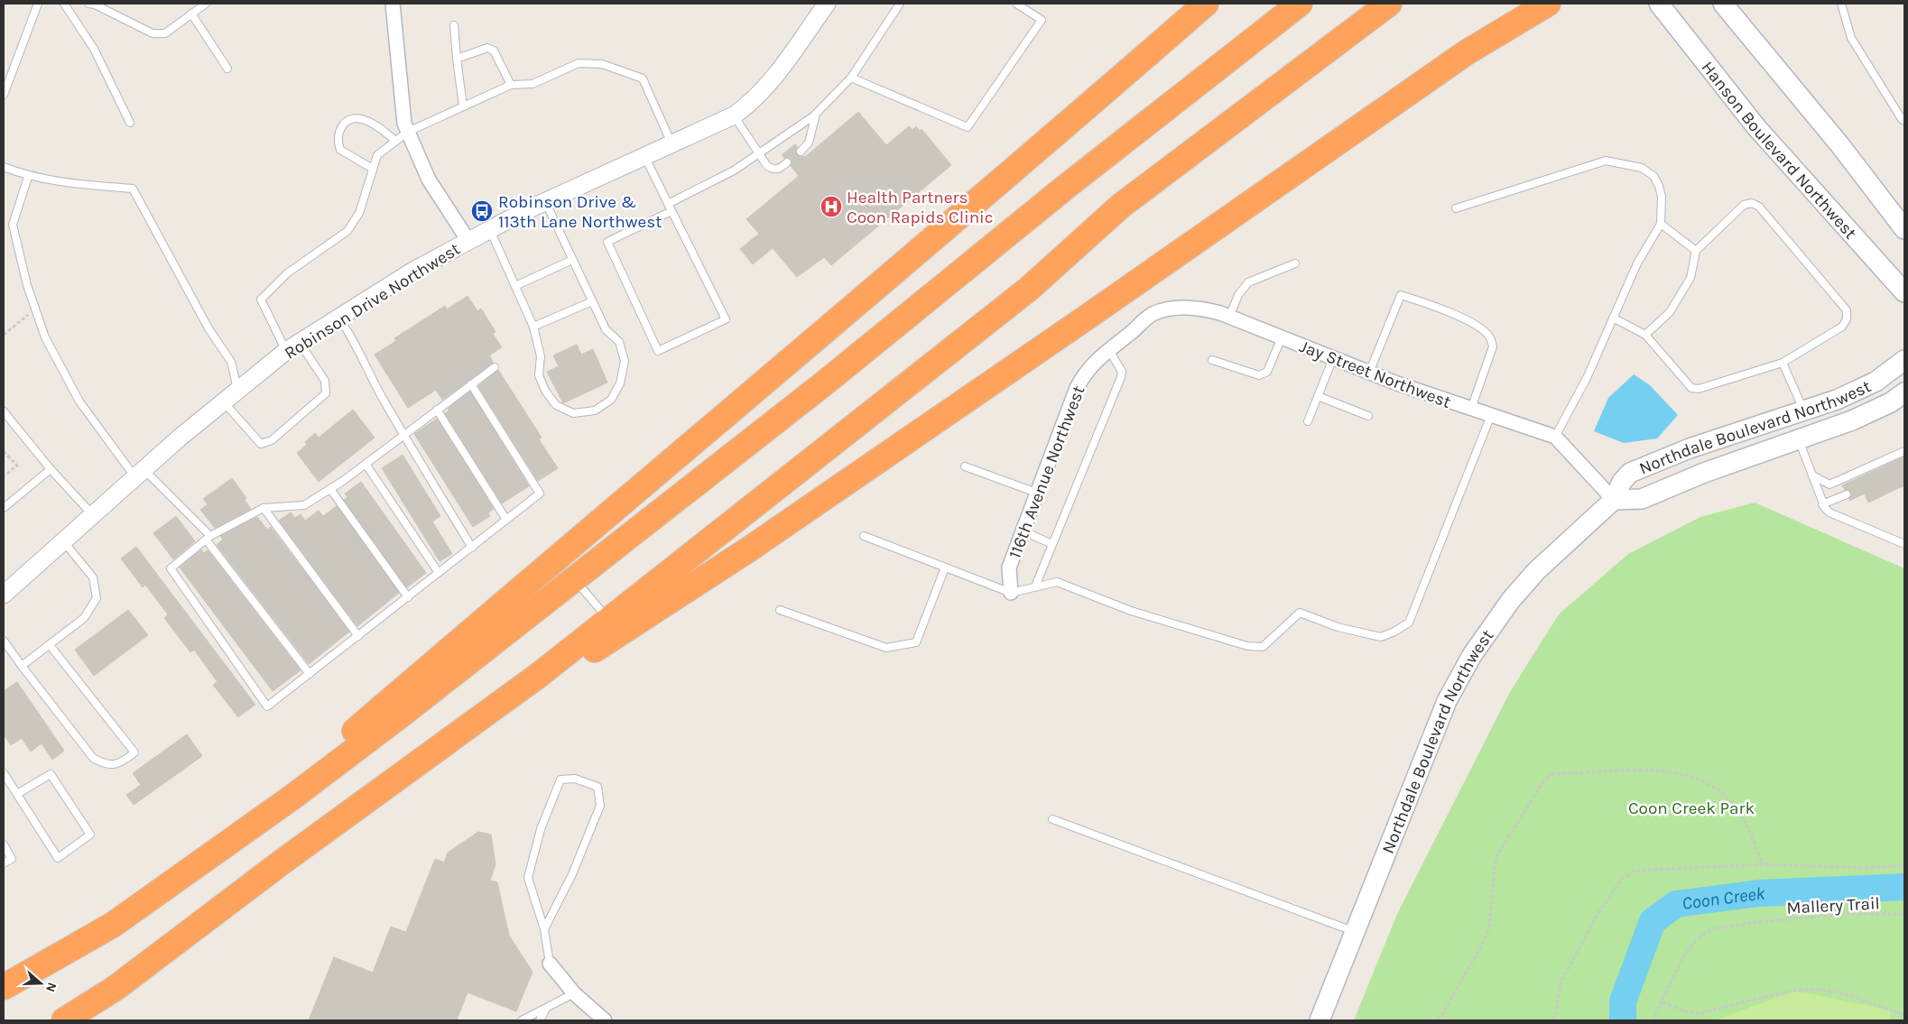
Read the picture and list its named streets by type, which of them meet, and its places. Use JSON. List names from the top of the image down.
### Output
{
  "streets": {
    "main road": ["Hanson Boulevard Northwest", "Northdale Boulevard Northwest"],
    "street": ["Robinson Drive Northwest", "Jay Street Northwest", "116th Avenue Northwest"],
    "path": ["Mallery Trail"]
  },
  "crossings": [
    ["Jay Street Northwest", "Northdale Boulevard Northwest"],
    ["Jay Street Northwest", "116th Avenue Northwest"]
  ],
  "water": ["Coon Creek"],
  "parks": ["Coon Creek Park"],
  "places": {
    "hospital": ["Health Partners Coon Rapids Clinic"],
    "bus stop": ["Robinson Drive & 113th Lane Northwest"]
  },
  "north": "right"
}
